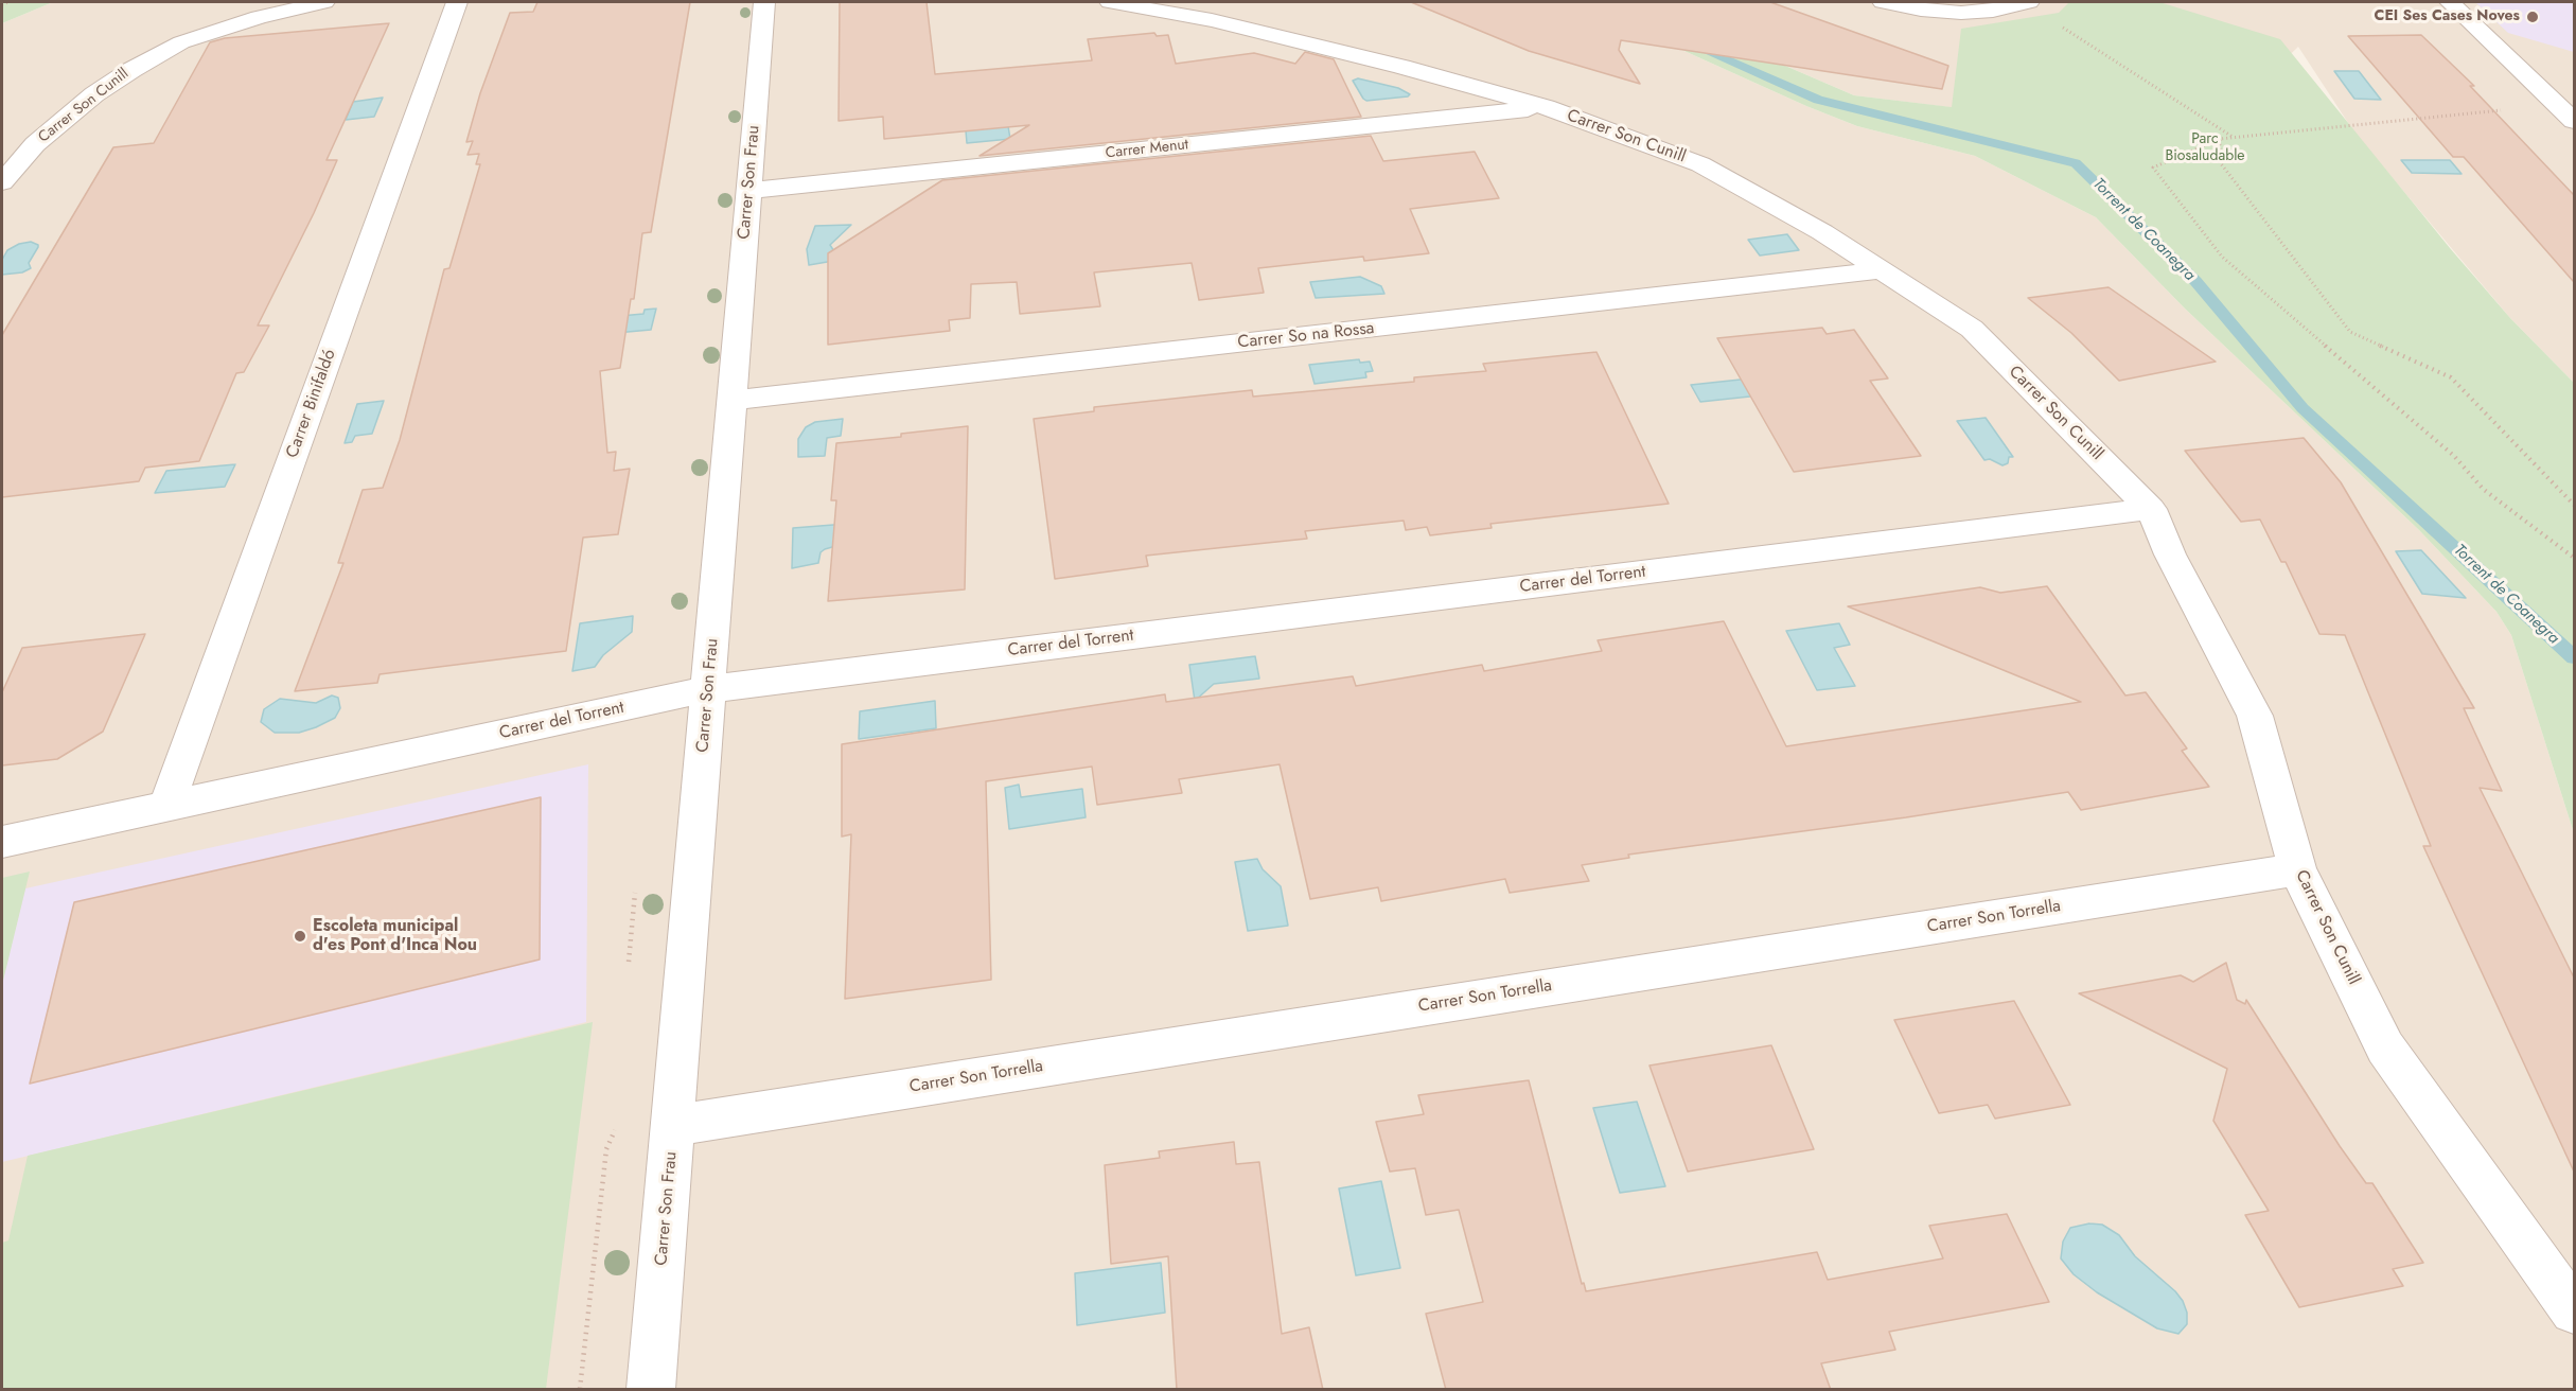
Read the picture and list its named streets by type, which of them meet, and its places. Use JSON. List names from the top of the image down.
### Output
{
  "streets": {
    "street": [
      "Carrer Son Cunill",
      "Carrer Menut",
      "Carrer Son Frau",
      "Carrer So na Rossa",
      "Carrer Binifaldó",
      "Carrer del Torrent",
      "Carrer Son Torrella"
    ]
  },
  "crossings": [
    ["Carrer Son Cunill", "Carrer Menut"],
    ["Carrer Son Cunill", "Carrer So na Rossa"],
    ["Carrer Son Cunill", "Carrer del Torrent"],
    ["Carrer Son Cunill", "Carrer Son Torrella"],
    ["Carrer Menut", "Carrer Son Frau"],
    ["Carrer Son Frau", "Carrer So na Rossa"],
    ["Carrer Son Frau", "Carrer del Torrent"],
    ["Carrer Son Frau", "Carrer Son Torrella"],
    ["Carrer Binifaldó", "Carrer del Torrent"]
  ],
  "water": ["Torrent de Coanegra"],
  "parks": ["Parc Biosaludable"],
  "places": ["CEI Ses Cases Noves", "Escoleta municipal d'es Pont d'Inca Nou"]
}
